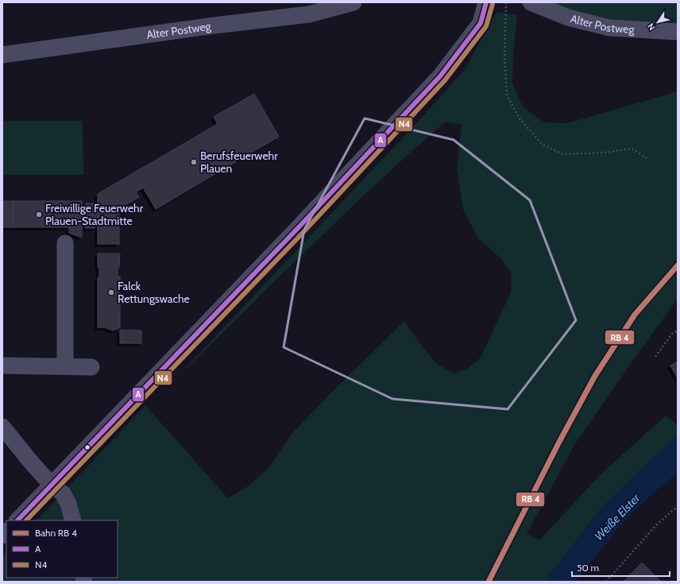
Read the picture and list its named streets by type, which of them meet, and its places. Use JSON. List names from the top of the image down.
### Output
{
  "streets": {
    "street": ["Alter Postweg"]
  },
  "water": ["Weiße Elster"],
  "places": ["Berufsfeuerwehr Plauen", "Freiwillige Feuerwehr Plauen-Stadtmitte", "Falck Rettungswache"],
  "lines": ["transit line A", "transit line N4"],
  "legend": ["Bahn RB 4", "A", "N4"],
  "scale_bar": "50 m",
  "north": "bottom left"
}
